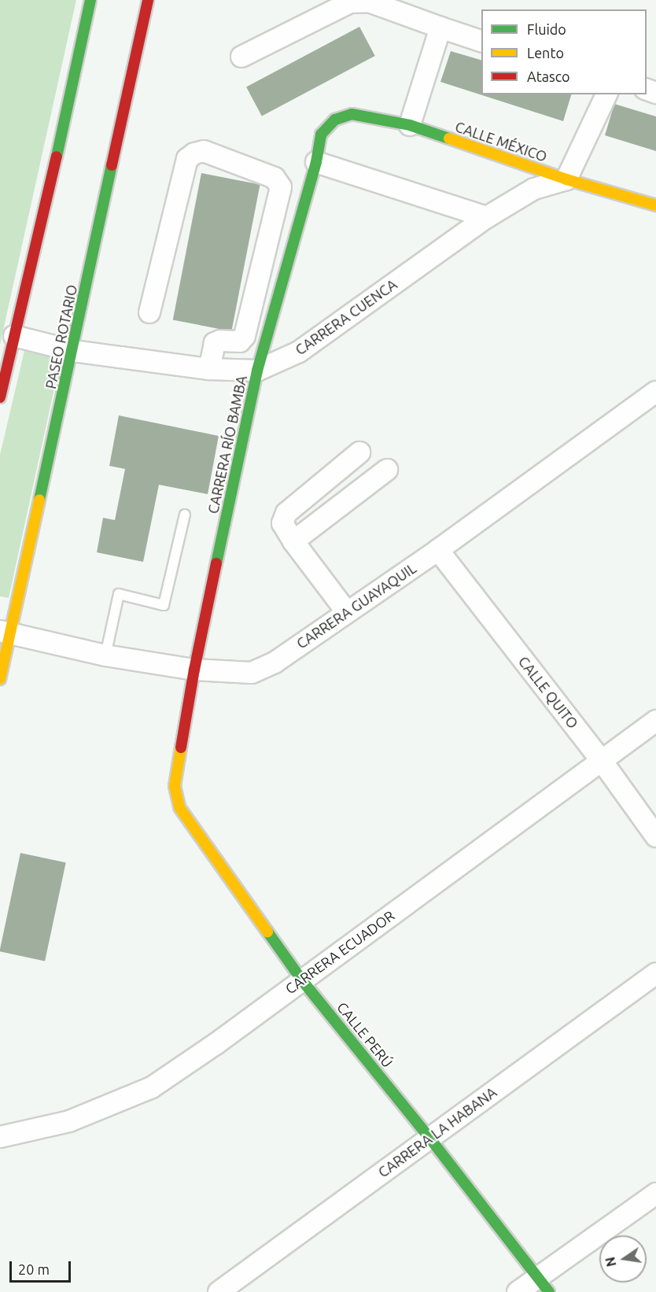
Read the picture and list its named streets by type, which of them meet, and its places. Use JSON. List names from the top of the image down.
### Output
{
  "streets": {
    "street": [
      "CALLE MÉXICO",
      "CARRERA CUENCA",
      "PASEO ROTARIO",
      "CARRERA RÍO BAMBA",
      "CARRERA GUAYAQUIL",
      "CALLE QUITO",
      "CARRERA ECUADOR",
      "CALLE PERÚ",
      "CARRERA LA HABANA"
    ]
  },
  "crossings": [
    ["CALLE MÉXICO", "CARRERA CUENCA"],
    ["CALLE MÉXICO", "CARRERA RÍO BAMBA"],
    ["CARRERA CUENCA", "PASEO ROTARIO"],
    ["CARRERA CUENCA", "CARRERA RÍO BAMBA"],
    ["PASEO ROTARIO", "CARRERA GUAYAQUIL"],
    ["CARRERA RÍO BAMBA", "CARRERA GUAYAQUIL"],
    ["CARRERA RÍO BAMBA", "CALLE PERÚ"],
    ["CARRERA GUAYAQUIL", "CALLE QUITO"],
    ["CALLE QUITO", "CARRERA ECUADOR"],
    ["CARRERA ECUADOR", "CALLE PERÚ"],
    ["CALLE PERÚ", "CARRERA LA HABANA"]
  ],
  "legend": ["Fluido", "Lento", "Atasco"],
  "scale_bar": "20 m",
  "north": "left"
}
